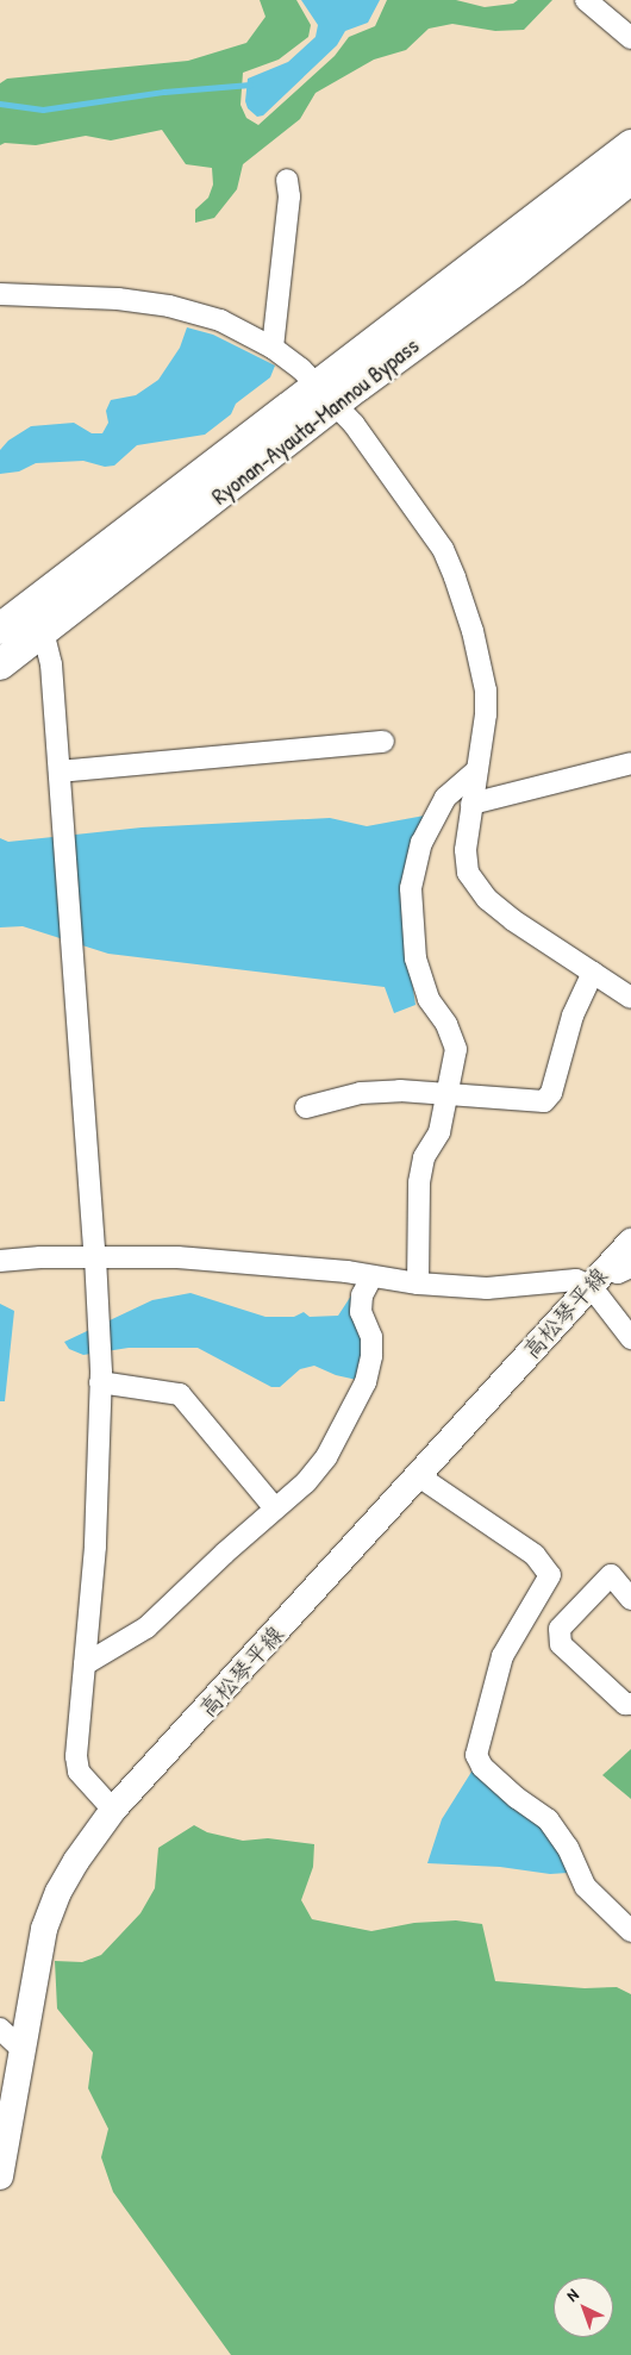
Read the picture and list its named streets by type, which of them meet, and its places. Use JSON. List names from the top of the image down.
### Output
{
  "streets": {
    "highway": ["Ryonan-Ayauta-Mannou Bypass"],
    "main road": ["高松琴平線"]
  },
  "north": "top left"
}
